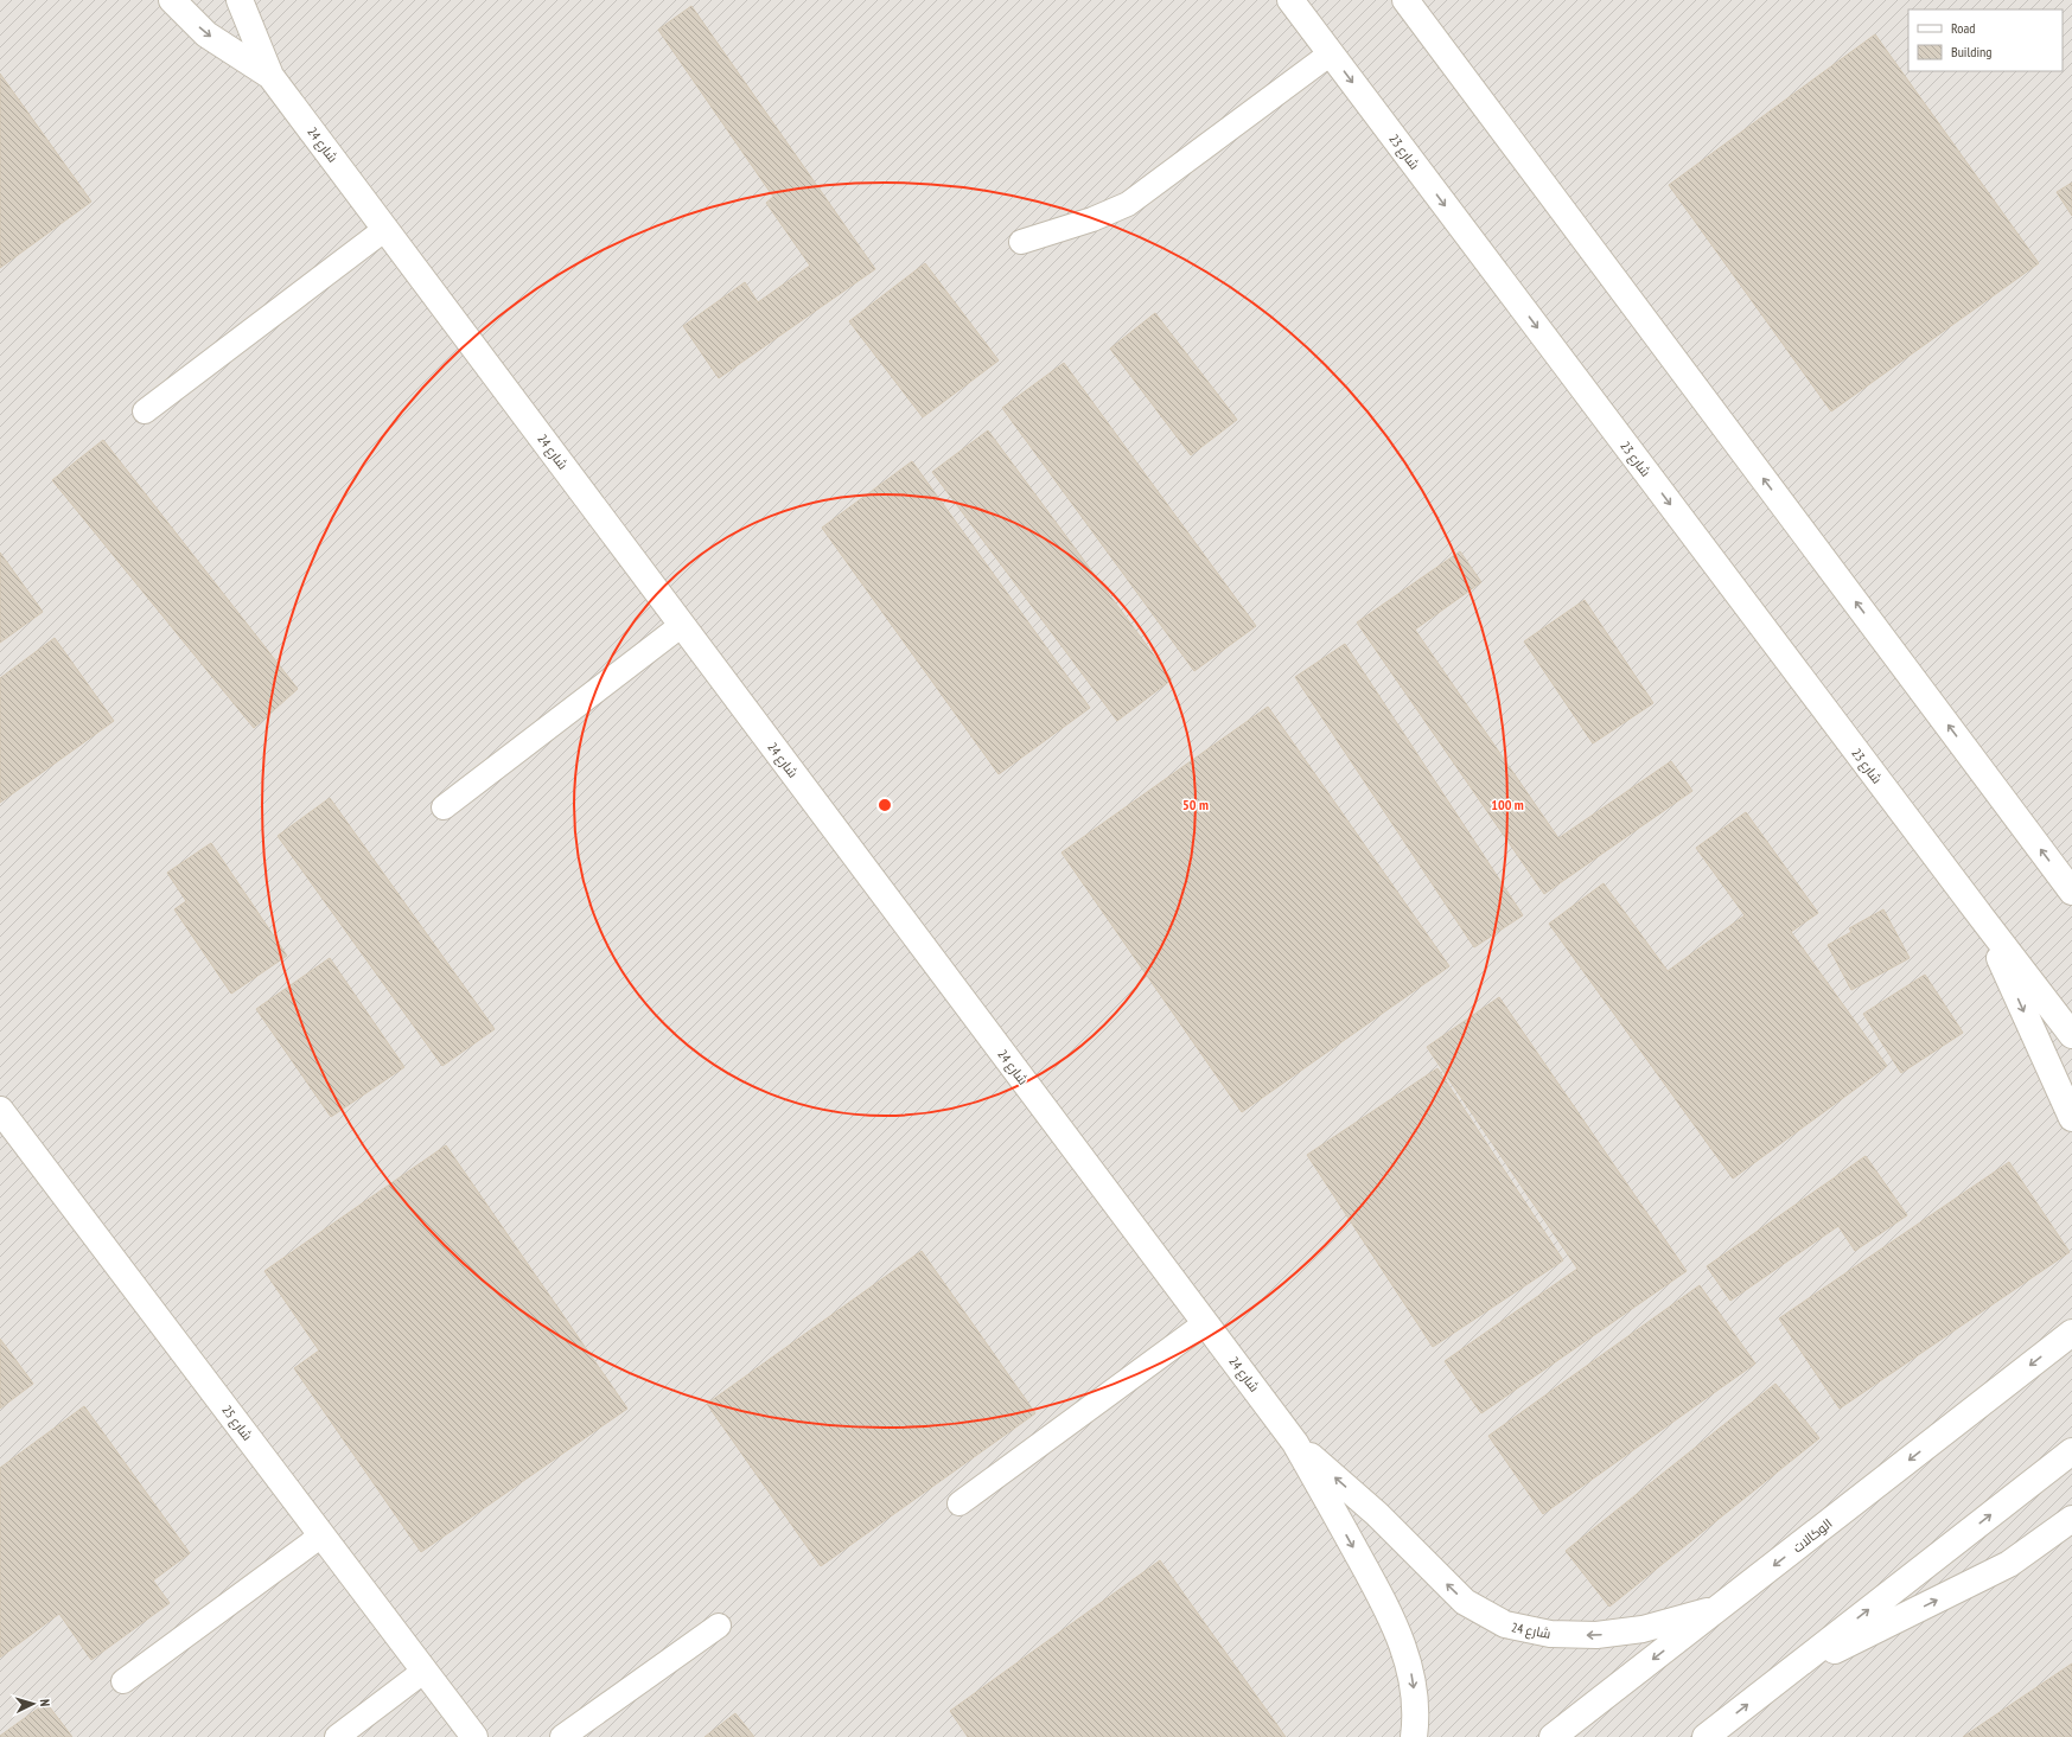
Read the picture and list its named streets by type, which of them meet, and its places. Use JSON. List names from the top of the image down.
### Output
{
  "streets": {
    "street": [
      "شارع 24",
      "شارع 23",
      "شارع 25",
      "الوكالات"
    ]
  },
  "crossings": [
    ["شارع 24", "الوكالات"]
  ],
  "legend": ["Road", "Building"],
  "north": "right",
  "rings": ["50 m", "100 m"]
}
